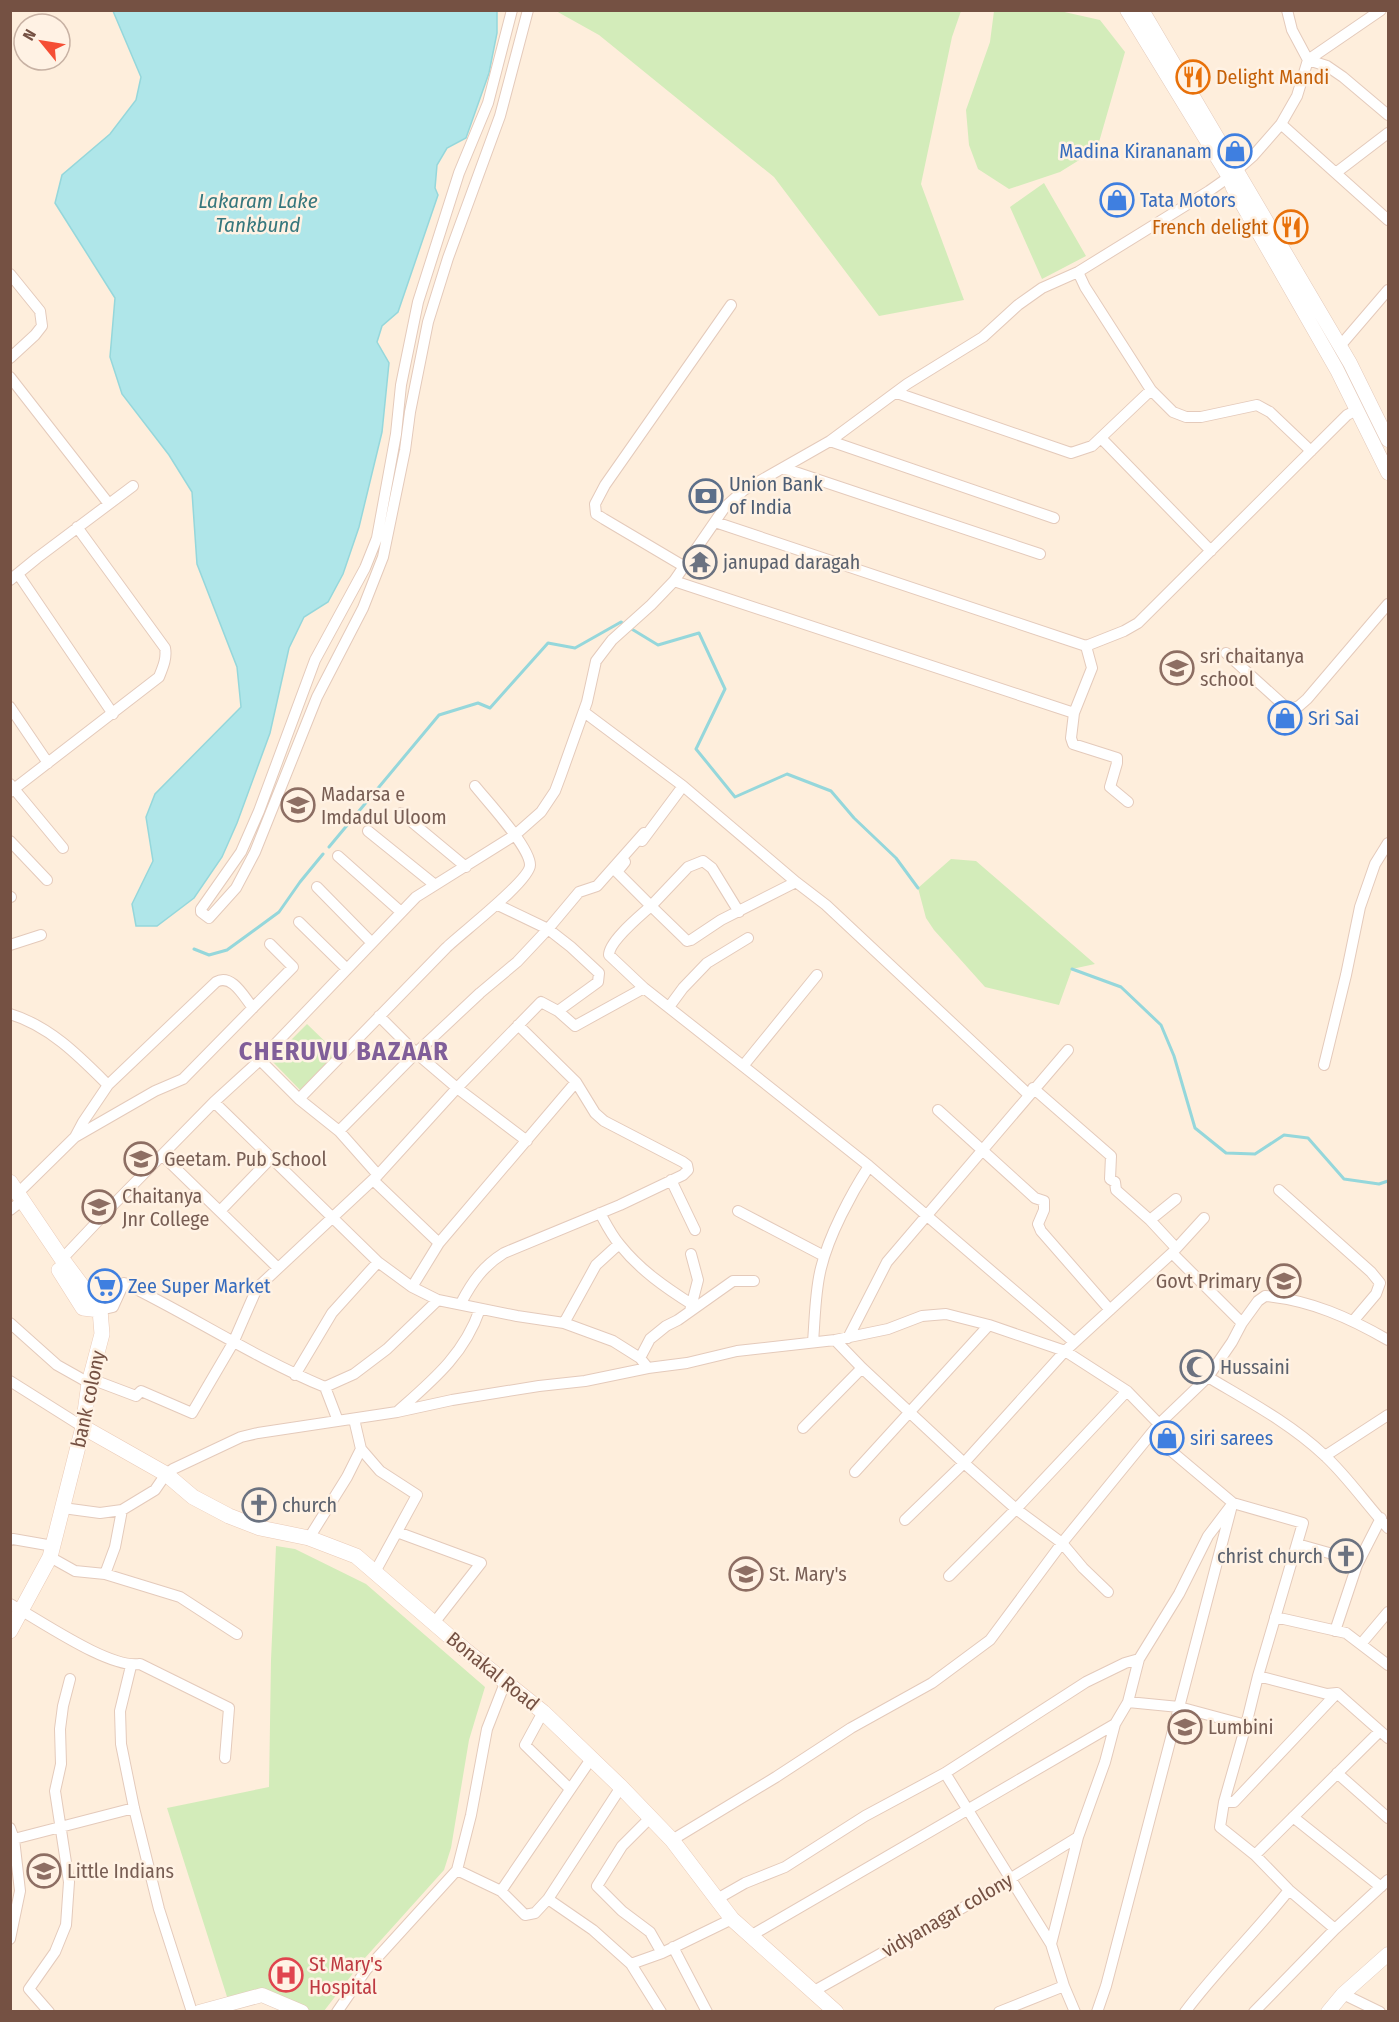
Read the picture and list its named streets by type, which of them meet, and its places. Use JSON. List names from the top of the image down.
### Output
{
  "streets": {
    "main road": ["bank colony", "Bonakal Road"],
    "street": ["vidyanagar colony"]
  },
  "crossings": [
    ["bank colony", "Bonakal Road"],
    ["Bonakal Road", "vidyanagar colony"]
  ],
  "districts": ["CHERUVU BAZAAR"],
  "water": ["Lakaram Lake Tankbund"],
  "places": {
    "restaurant": ["Delight Mandi", "French delight"],
    "shop": [
      "Madina Kirananam",
      "Tata Motors",
      "Sri Sai",
      "siri sarees"
    ],
    "bank": ["Union Bank of India"],
    "temple": ["janupad daragah"],
    "school or university": [
      "sri chaitanya school",
      "Madarsa e Imdadul Uloom",
      "Geetam. Pub School",
      "Chaitanya Jnr College",
      "Govt Primary",
      "St. Mary's",
      "Lumbini",
      "Little Indians"
    ],
    "supermarket": ["Zee Super Market"],
    "mosque": ["Hussaini"],
    "church": ["church", "christ church"],
    "hospital": ["St Mary's Hospital"]
  },
  "north": "top left"
}
